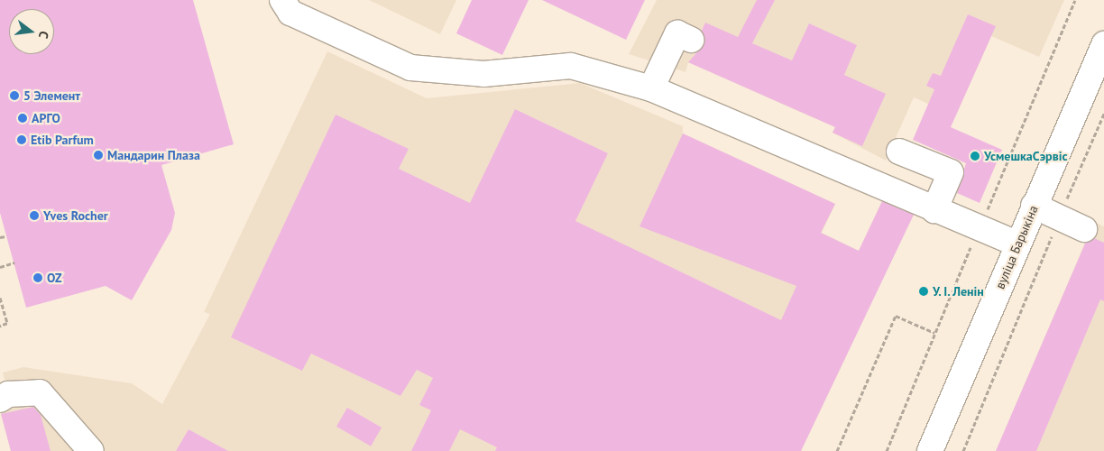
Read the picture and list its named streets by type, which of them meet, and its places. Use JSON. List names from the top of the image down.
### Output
{
  "streets": {
    "main road": ["вуліца Барыкіна"]
  },
  "places": [
    "5 Элемент",
    "АРГО",
    "Etib Parfum",
    "Мандарин Плаза",
    "УсмешкаСэрвіс",
    "Yves Rocher",
    "OZ",
    "У. І. Ленін"
  ],
  "north": "right"
}
